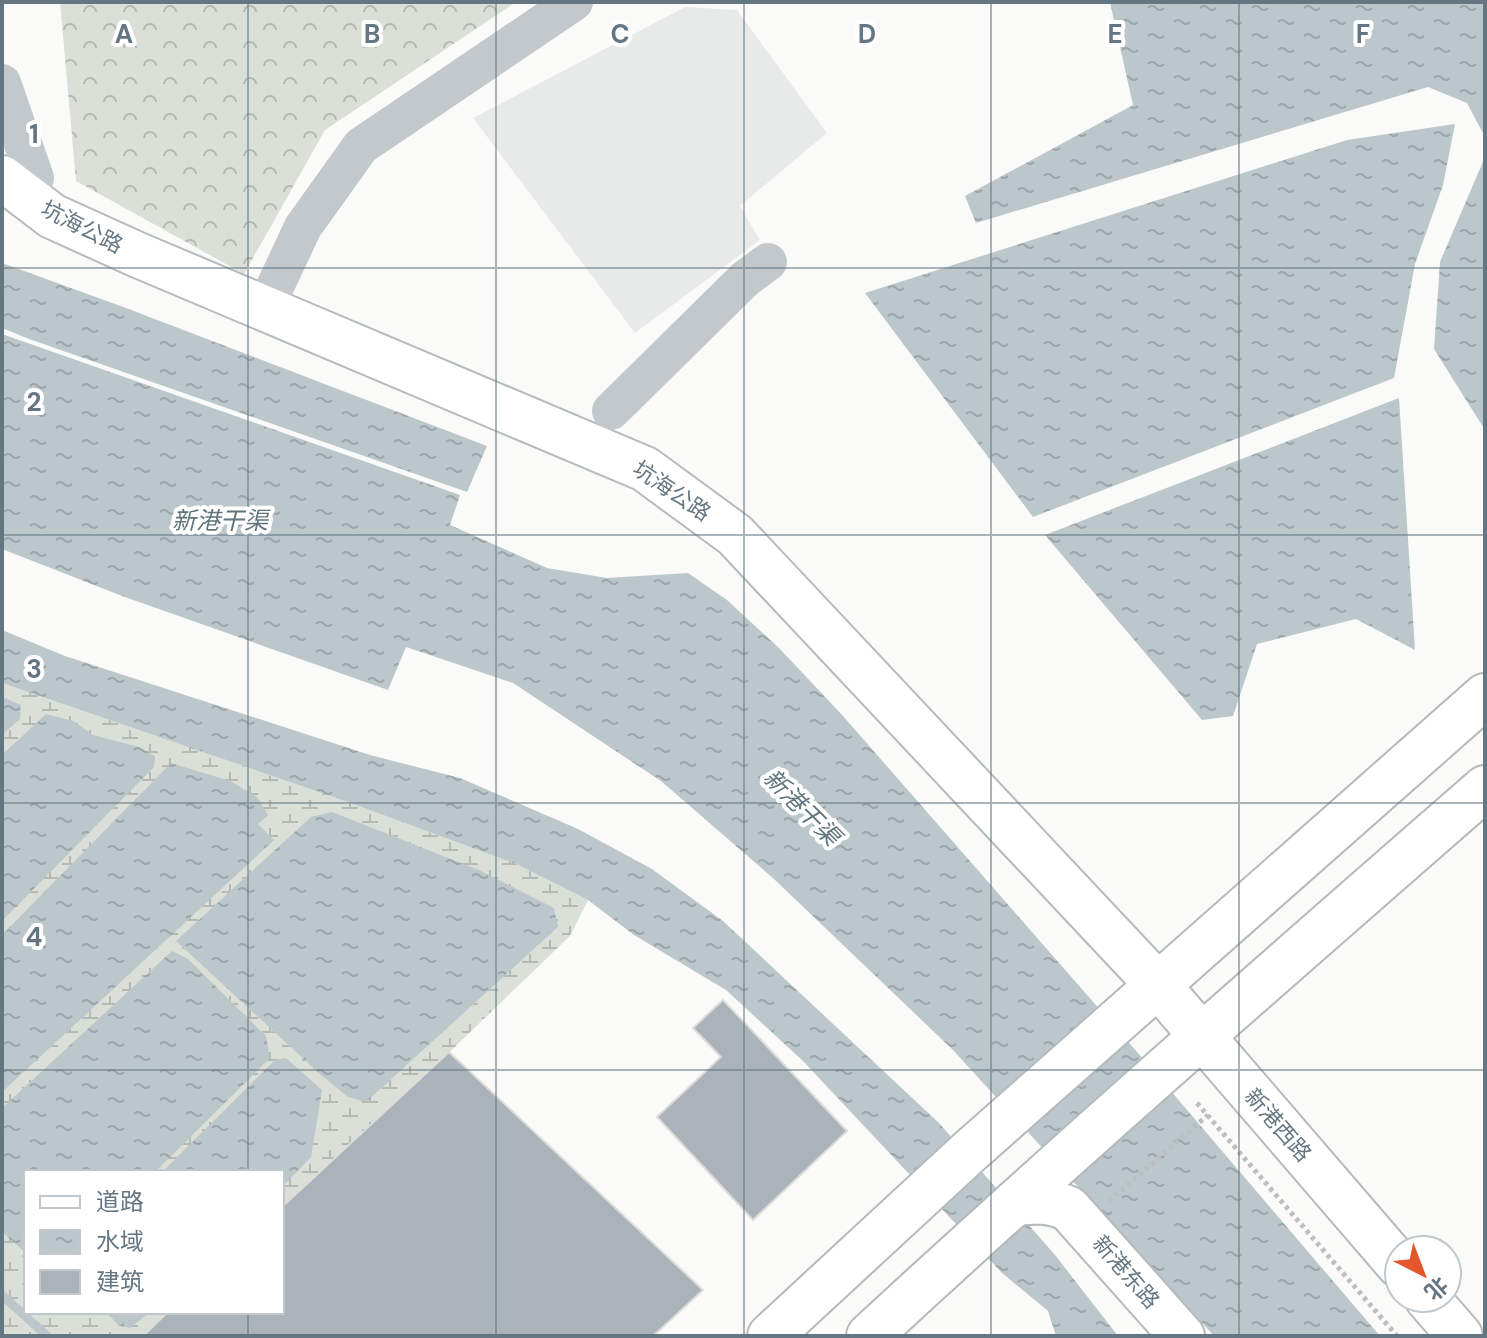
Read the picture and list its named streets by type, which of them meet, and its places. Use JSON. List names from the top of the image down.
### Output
{
  "streets": {
    "main road": ["坑海公路", "新港西路", "新港东路"]
  },
  "crossings": [
    ["坑海公路", "新港西路"]
  ],
  "water": ["新港干渠"],
  "legend": ["道路", "水域", "建筑"],
  "north": "bottom right",
  "grid": {
    "columns": [
      "A",
      "B",
      "C",
      "D",
      "E",
      "F"
    ],
    "rows": [
      "1",
      "2",
      "3",
      "4"
    ]
  }
}
